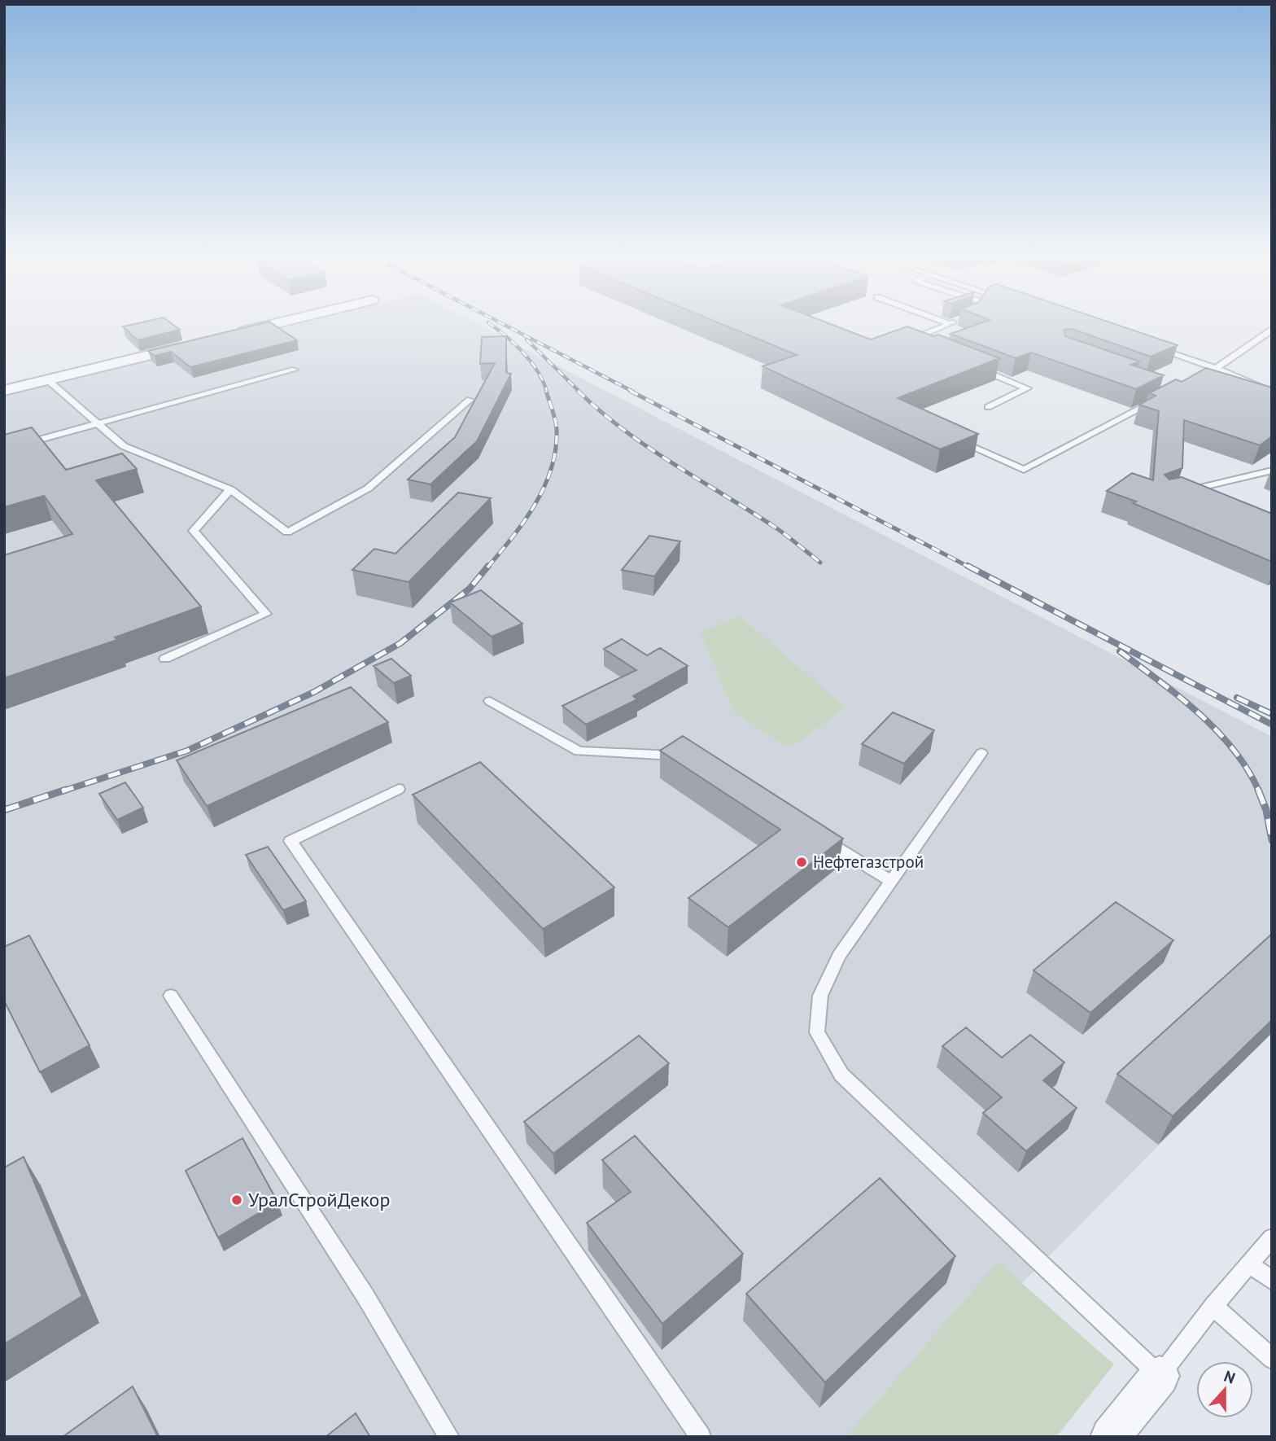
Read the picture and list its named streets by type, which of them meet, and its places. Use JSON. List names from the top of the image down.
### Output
{
  "places": ["Нефтегазстрой", "УралСтройДекор"],
  "north": "top"
}
